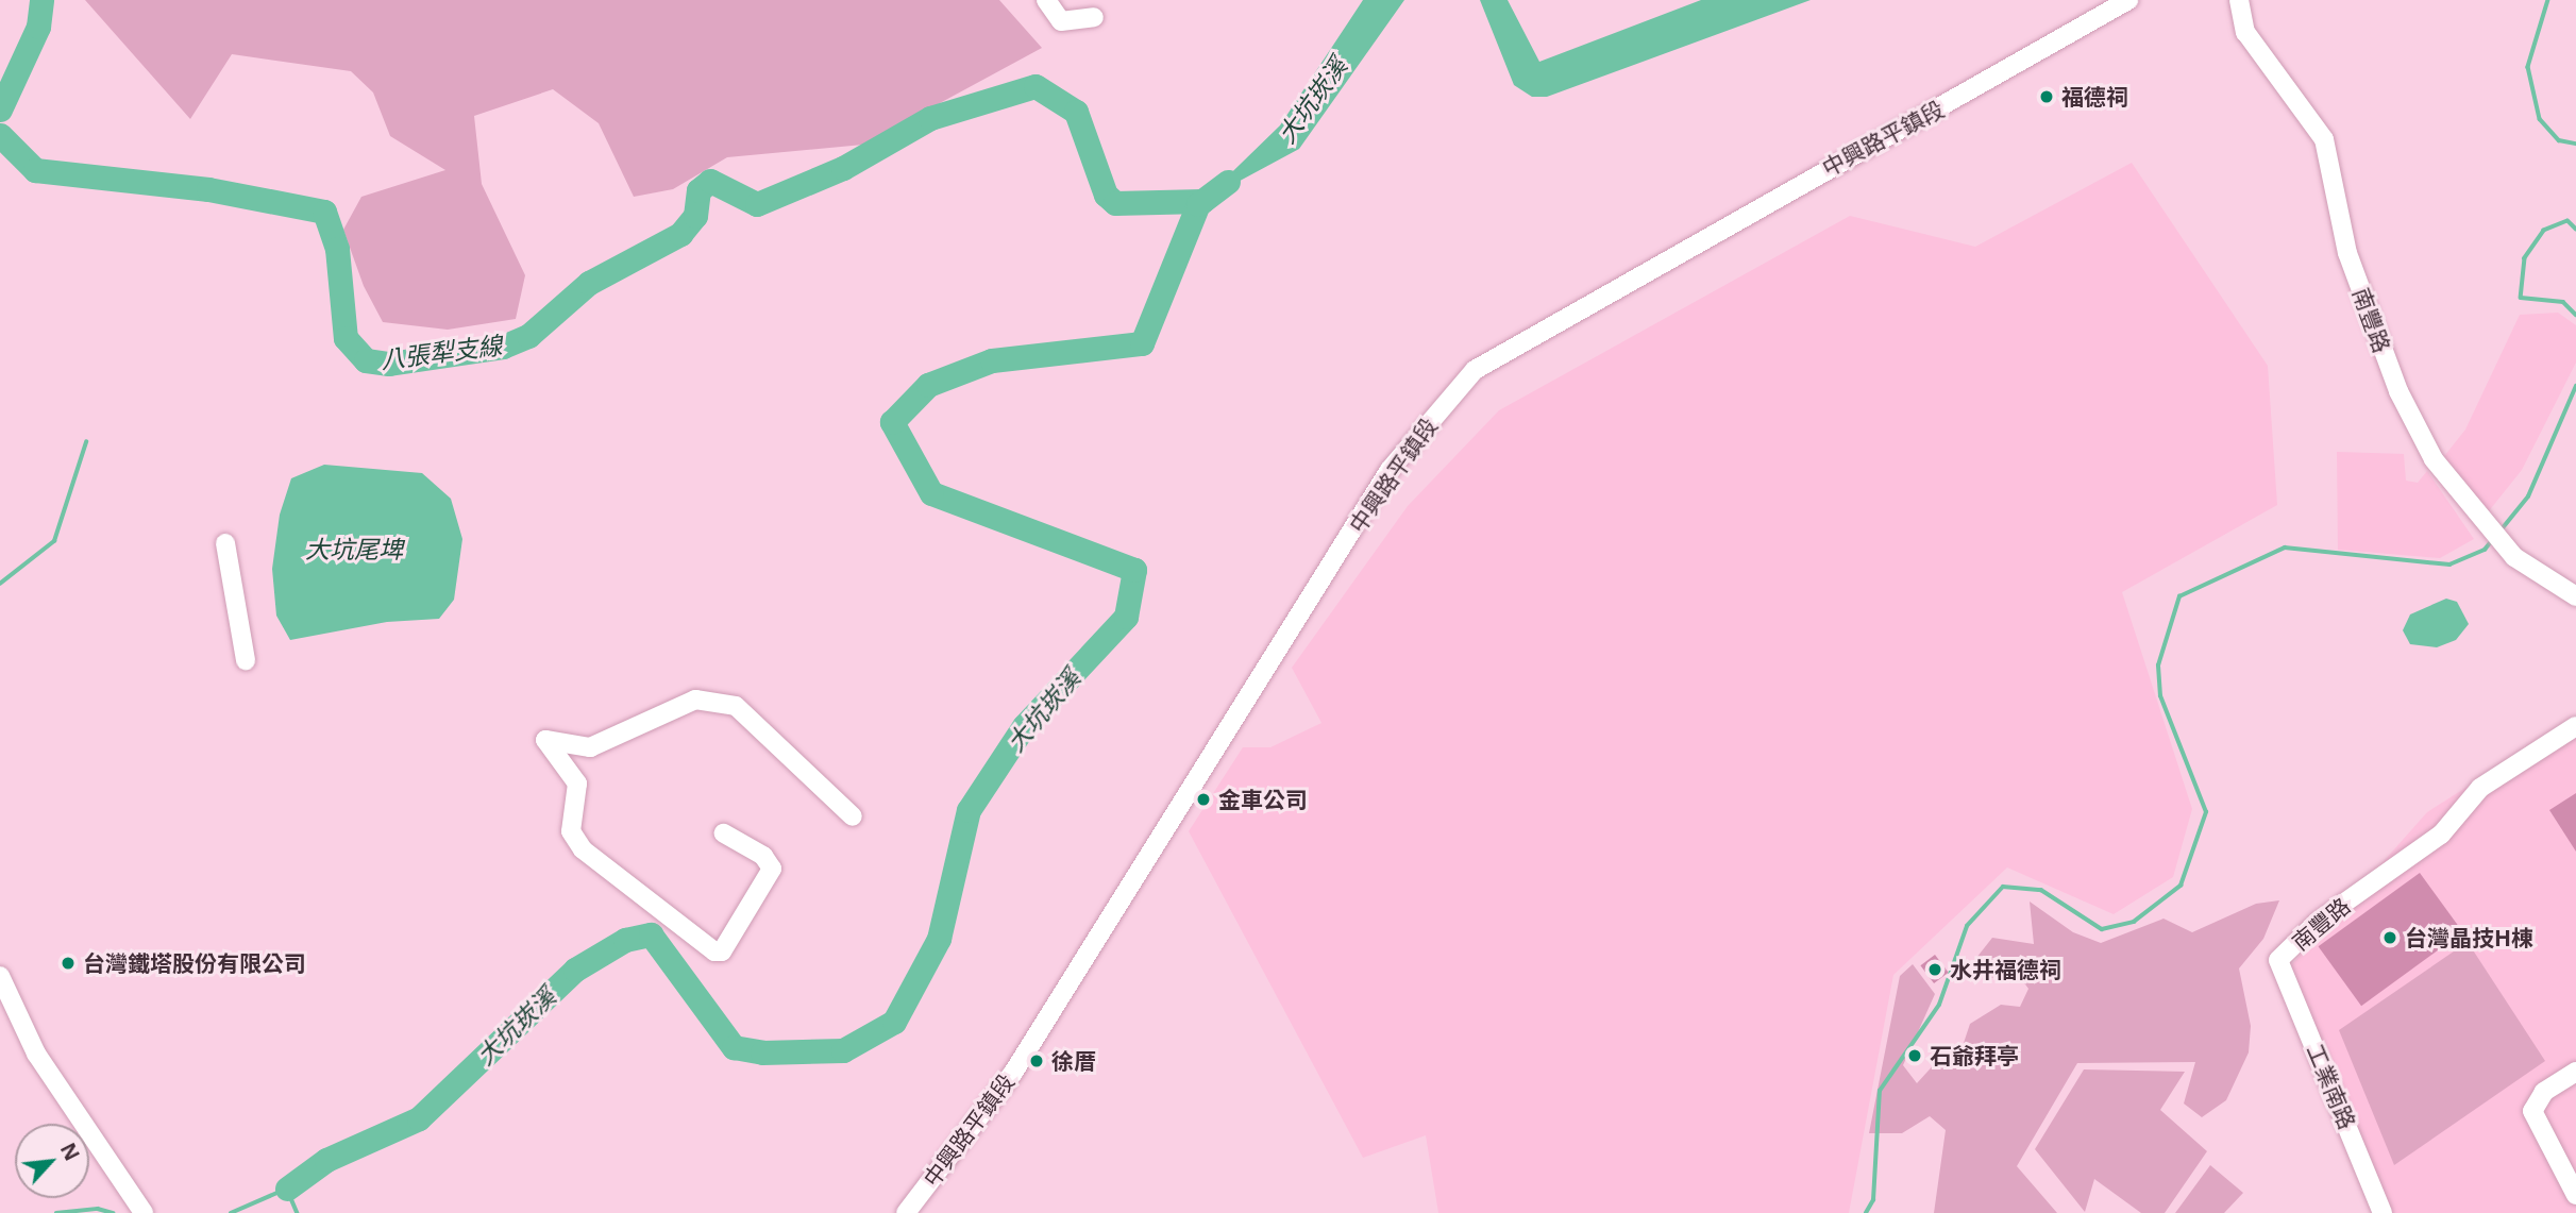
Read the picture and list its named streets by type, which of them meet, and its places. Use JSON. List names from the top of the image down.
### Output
{
  "streets": {
    "street": ["中興路平鎮段", "南豐路", "工業南路"]
  },
  "crossings": [
    ["南豐路", "工業南路"]
  ],
  "water": ["大坑崁溪", "八張犁支線", "大坑尾埤"],
  "places": [
    "福德祠",
    "金車公司",
    "台灣晶技H棟",
    "台灣鐵塔股份有限公司",
    "水井福德祠",
    "石爺拜亭",
    "徐厝"
  ],
  "north": "top right"
}
